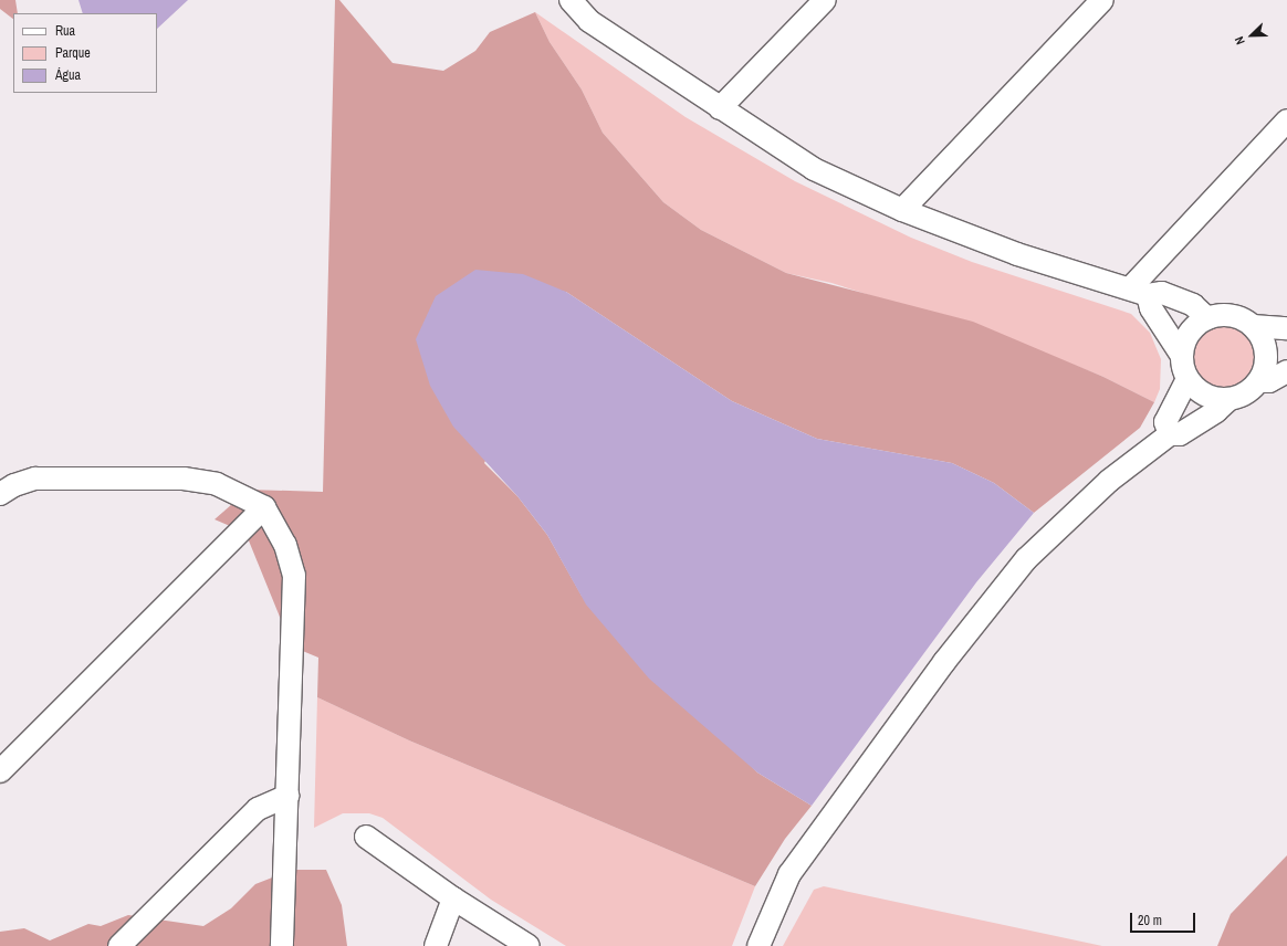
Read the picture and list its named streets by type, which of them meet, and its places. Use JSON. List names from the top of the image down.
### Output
{
  "legend": ["Rua", "Parque", "Água"],
  "scale_bar": "20 m",
  "north": "bottom left"
}
